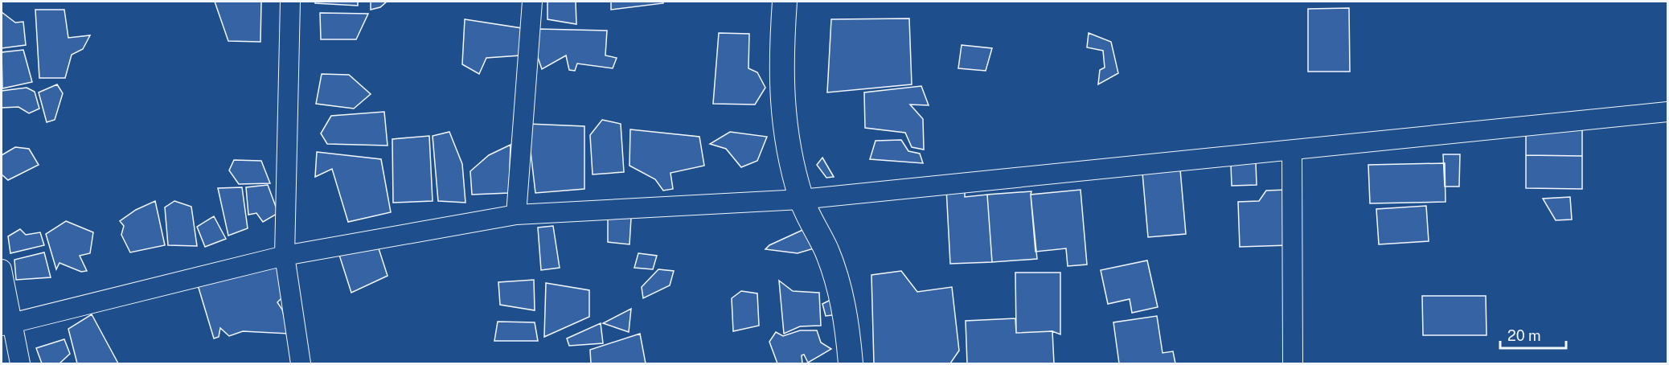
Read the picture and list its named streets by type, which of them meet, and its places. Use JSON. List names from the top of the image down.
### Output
{
  "scale_bar": "20 m"
}
